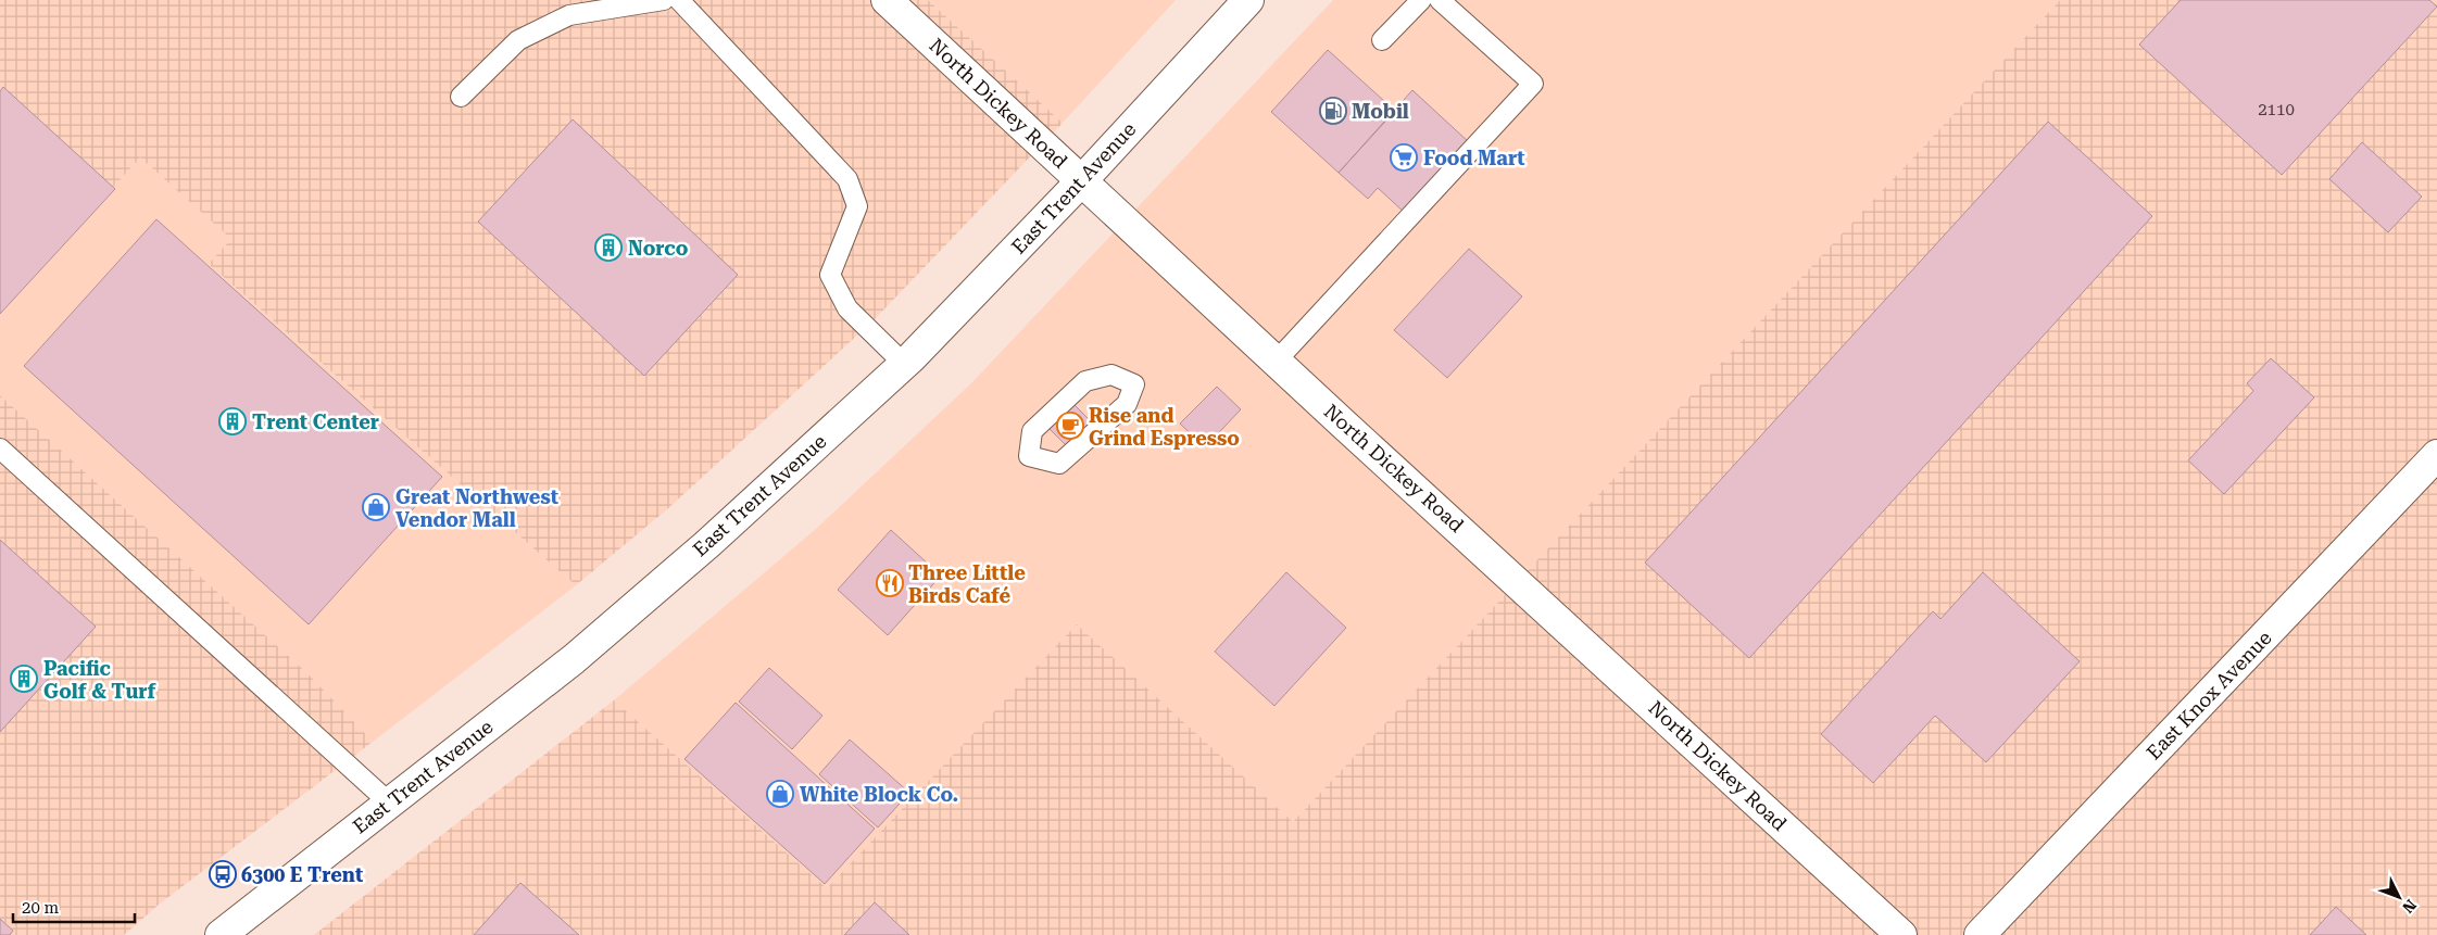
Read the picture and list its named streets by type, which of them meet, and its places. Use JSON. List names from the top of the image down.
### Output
{
  "streets": {
    "street": ["North Dickey Road", "East Trent Avenue", "East Knox Avenue"]
  },
  "crossings": [
    ["North Dickey Road", "East Trent Avenue"]
  ],
  "places": {
    "fuel station": ["Mobil"],
    "supermarket": ["Food Mart"],
    "building": ["Norco", "Trent Center", "Pacific Golf & Turf"],
    "cafe": ["Rise and Grind Espresso"],
    "shop": ["Great Northwest Vendor Mall", "White Block Co."],
    "restaurant": ["Three Little Birds Café"],
    "bus stop": ["6300 E Trent"]
  },
  "house_numbers": ["2110"],
  "scale_bar": "20 m",
  "north": "bottom right"
}
